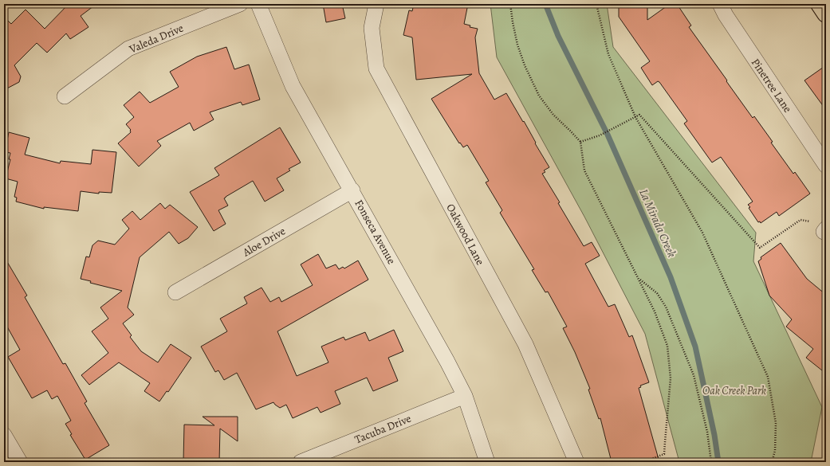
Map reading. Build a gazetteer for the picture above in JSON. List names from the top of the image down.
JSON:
{
  "streets": {
    "street": [
      "Valeda Drive",
      "Pinetree Lane",
      "Fonseca Avenue",
      "Oakwood Lane",
      "Aloe Drive",
      "Tacuba Drive"
    ]
  },
  "crossings": [
    ["Fonseca Avenue", "Aloe Drive"],
    ["Fonseca Avenue", "Tacuba Drive"]
  ],
  "water": ["La Mirada Creek"],
  "parks": ["Oak Creek Park"]
}
